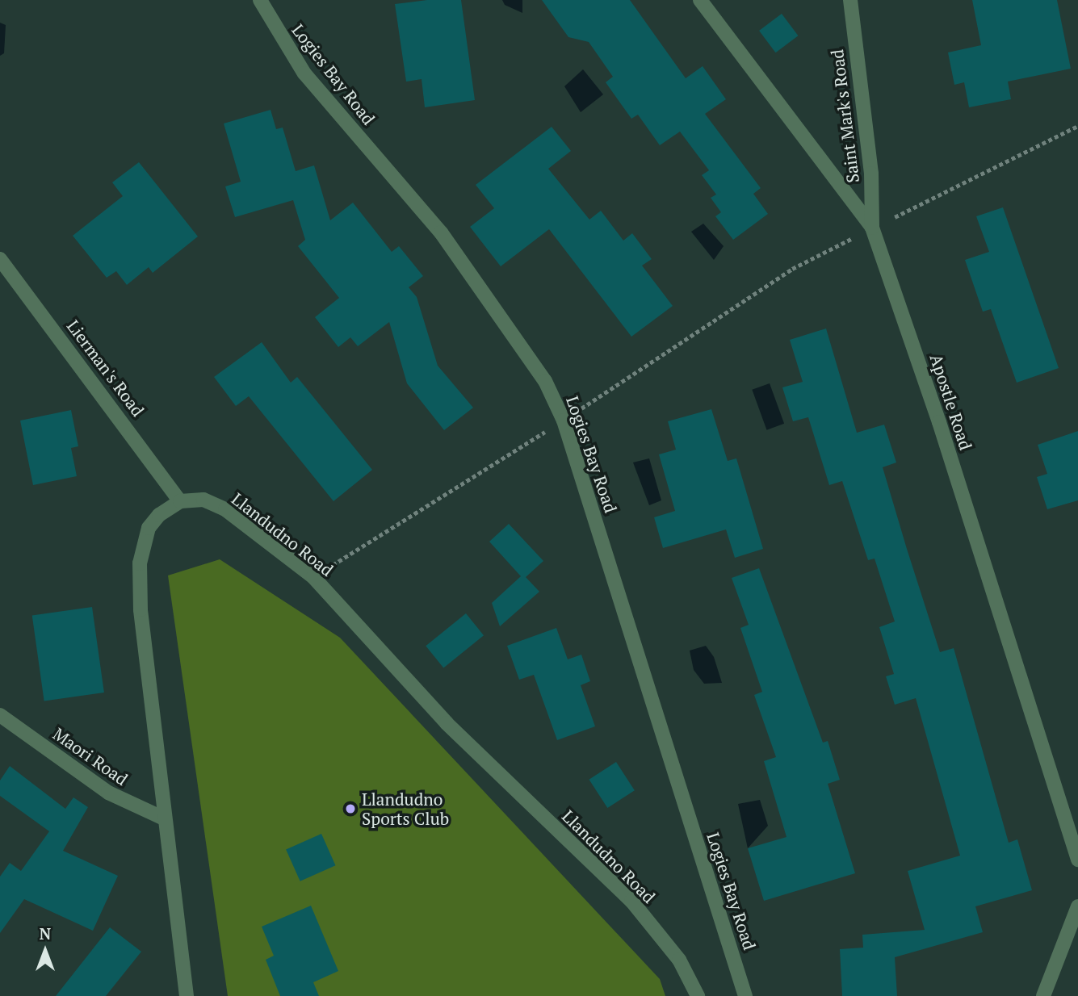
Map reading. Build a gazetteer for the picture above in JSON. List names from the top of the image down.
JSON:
{
  "streets": {
    "street": [
      "Logies Bay Road",
      "Saint Mark's Road",
      "Lierman's Road",
      "Apostle Road",
      "Llandudno Road",
      "Maori Road"
    ]
  },
  "crossings": [
    ["Saint Mark's Road", "Apostle Road"],
    ["Lierman's Road", "Llandudno Road"]
  ],
  "places": ["Llandudno Sports Club"],
  "north": "top"
}
